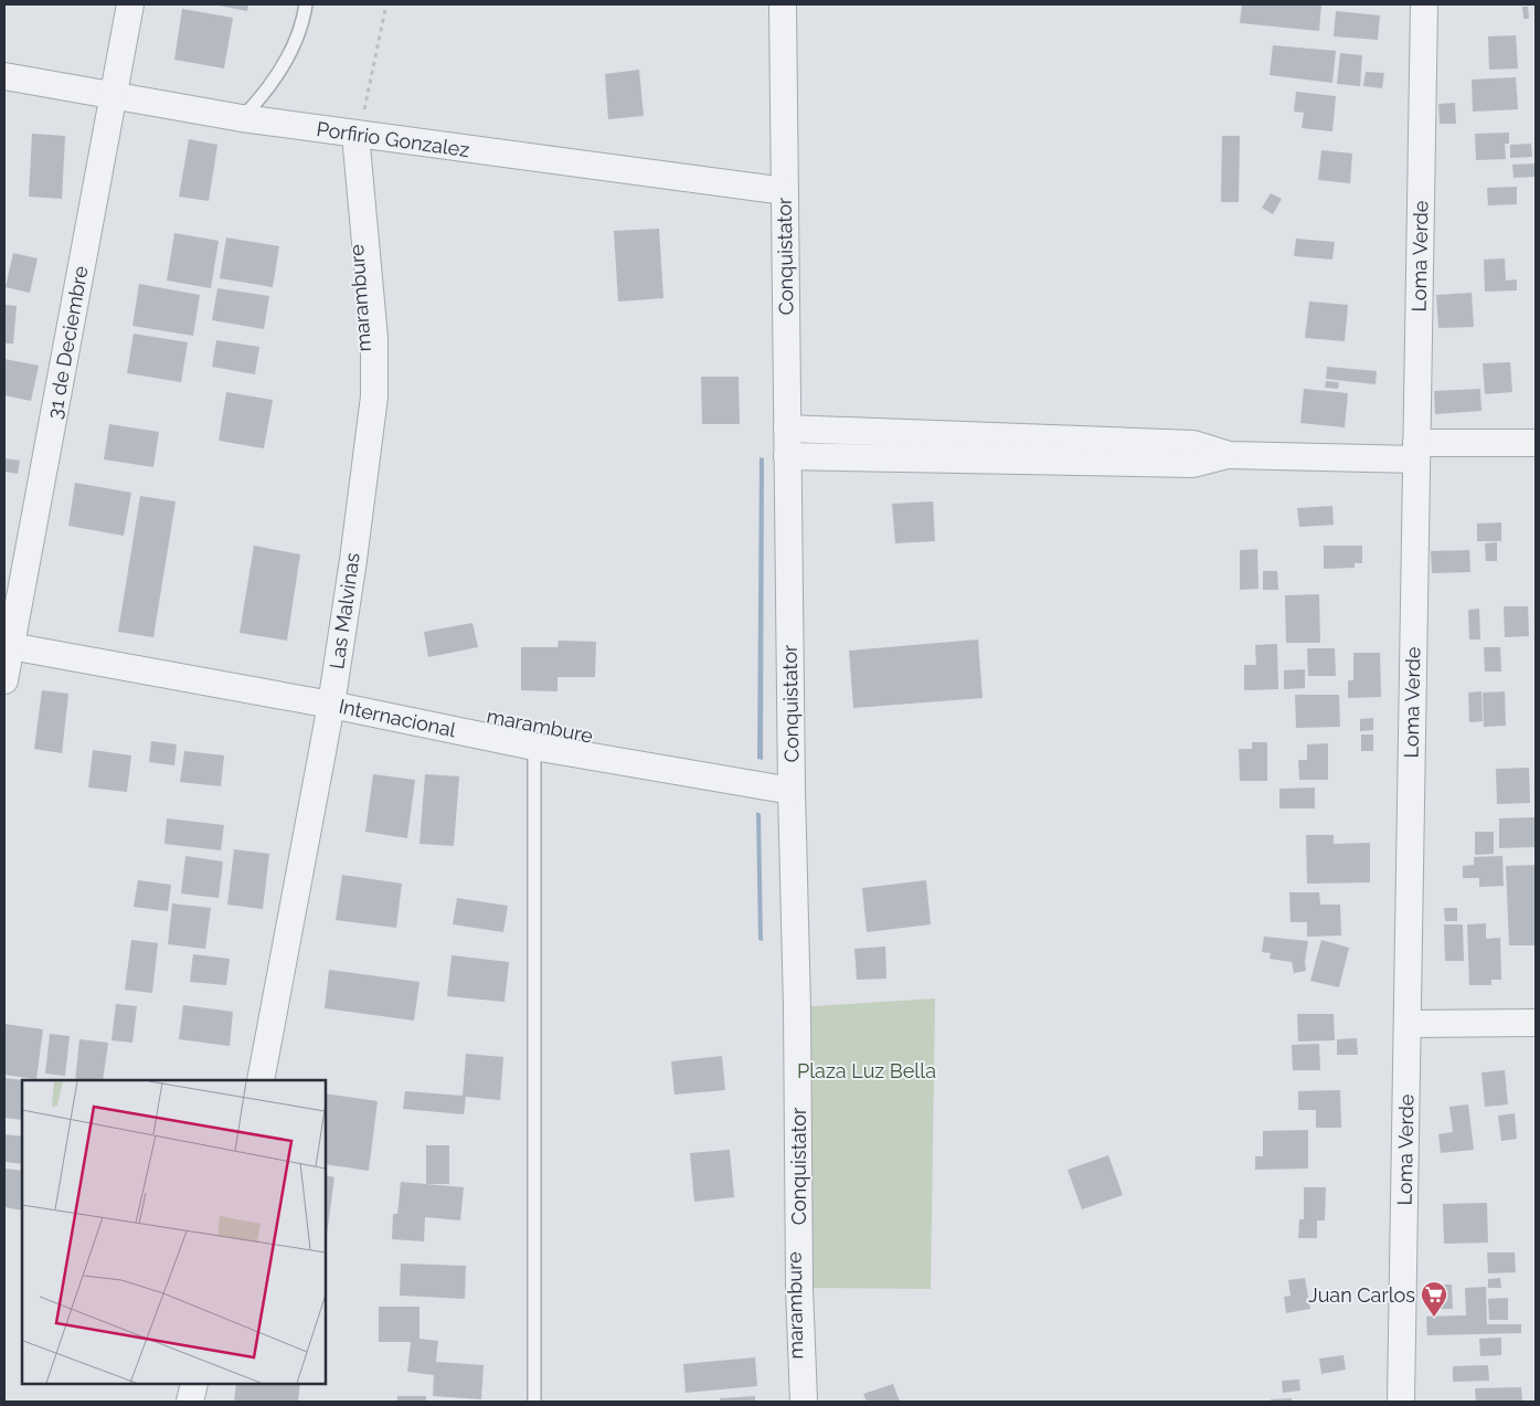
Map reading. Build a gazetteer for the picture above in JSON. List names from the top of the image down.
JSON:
{
  "streets": {
    "street": [
      "Porfirio Gonzalez",
      "Conquistator",
      "Loma Verde",
      "31 de Deciembre",
      "Las Malvinas",
      "Internacional"
    ]
  },
  "crossings": [
    ["Porfirio Gonzalez", "Conquistator"],
    ["Porfirio Gonzalez", "31 de Deciembre"],
    ["Porfirio Gonzalez", "Las Malvinas"],
    ["Conquistator", "Internacional"],
    ["31 de Deciembre", "Internacional"],
    ["Las Malvinas", "Internacional"]
  ],
  "parks": ["Plaza Luz Bella"],
  "places": {
    "supermarket": ["Juan Carlos"]
  }
}
